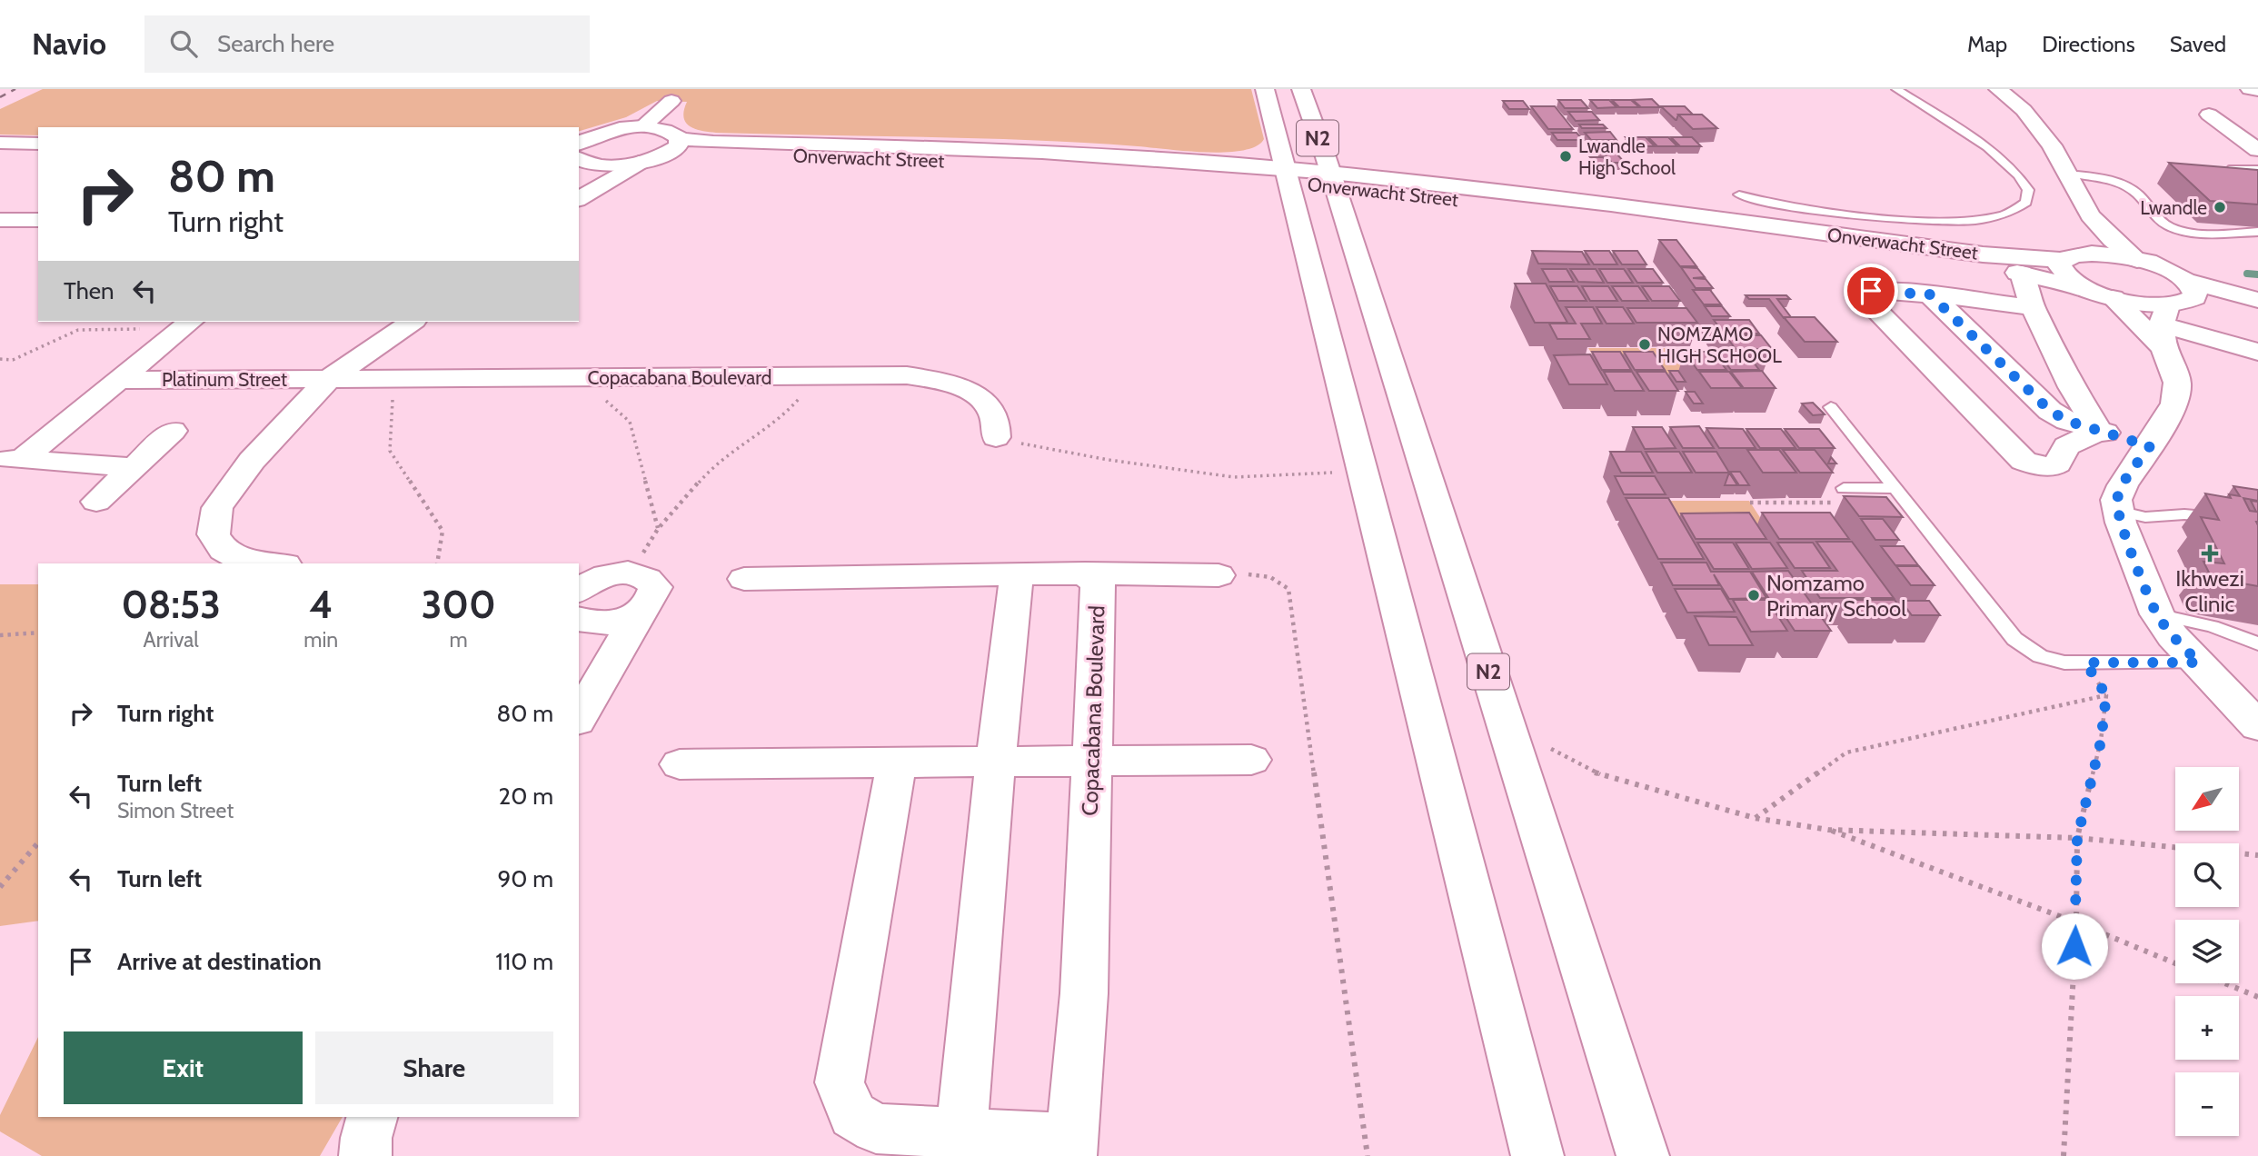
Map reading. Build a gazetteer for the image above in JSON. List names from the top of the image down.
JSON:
{
  "streets": {
    "main road": [
      "N2",
      "Onverwacht Street",
      "Copacabana Boulevard",
      "Platinum Street"
    ]
  },
  "crossings": [
    ["N2", "Onverwacht Street"],
    ["Copacabana Boulevard", "Platinum Street"]
  ],
  "places": {
    "other": [
      "Lwandle High School",
      "Lwandle",
      "NOMZAMO HIGH SCHOOL",
      "Nomzamo Primary School"
    ],
    "health": ["Ikhwezi Clinic"]
  },
  "north": "bottom left",
  "page": {
    "header": "Navio",
    "search": "Search here",
    "nav": ["Map", "Directions", "Saved"],
    "turn": ["80 m", "Turn right"],
    "then": "Then",
    "eta": [
      "08:53",
      "Arrival",
      "4",
      "min",
      "300",
      "m"
    ],
    "list": [
      {
        "name": "Turn right",
        "value": "80 m"
      },
      {
        "name": "Turn left",
        "note": "Simon Street",
        "value": "20 m"
      },
      {
        "name": "Turn left",
        "value": "90 m"
      },
      {
        "name": "Arrive at destination",
        "value": "110 m"
      }
    ],
    "map_buttons": ["+", "−"],
    "buttons": ["Exit", "Share"]
  }
}
